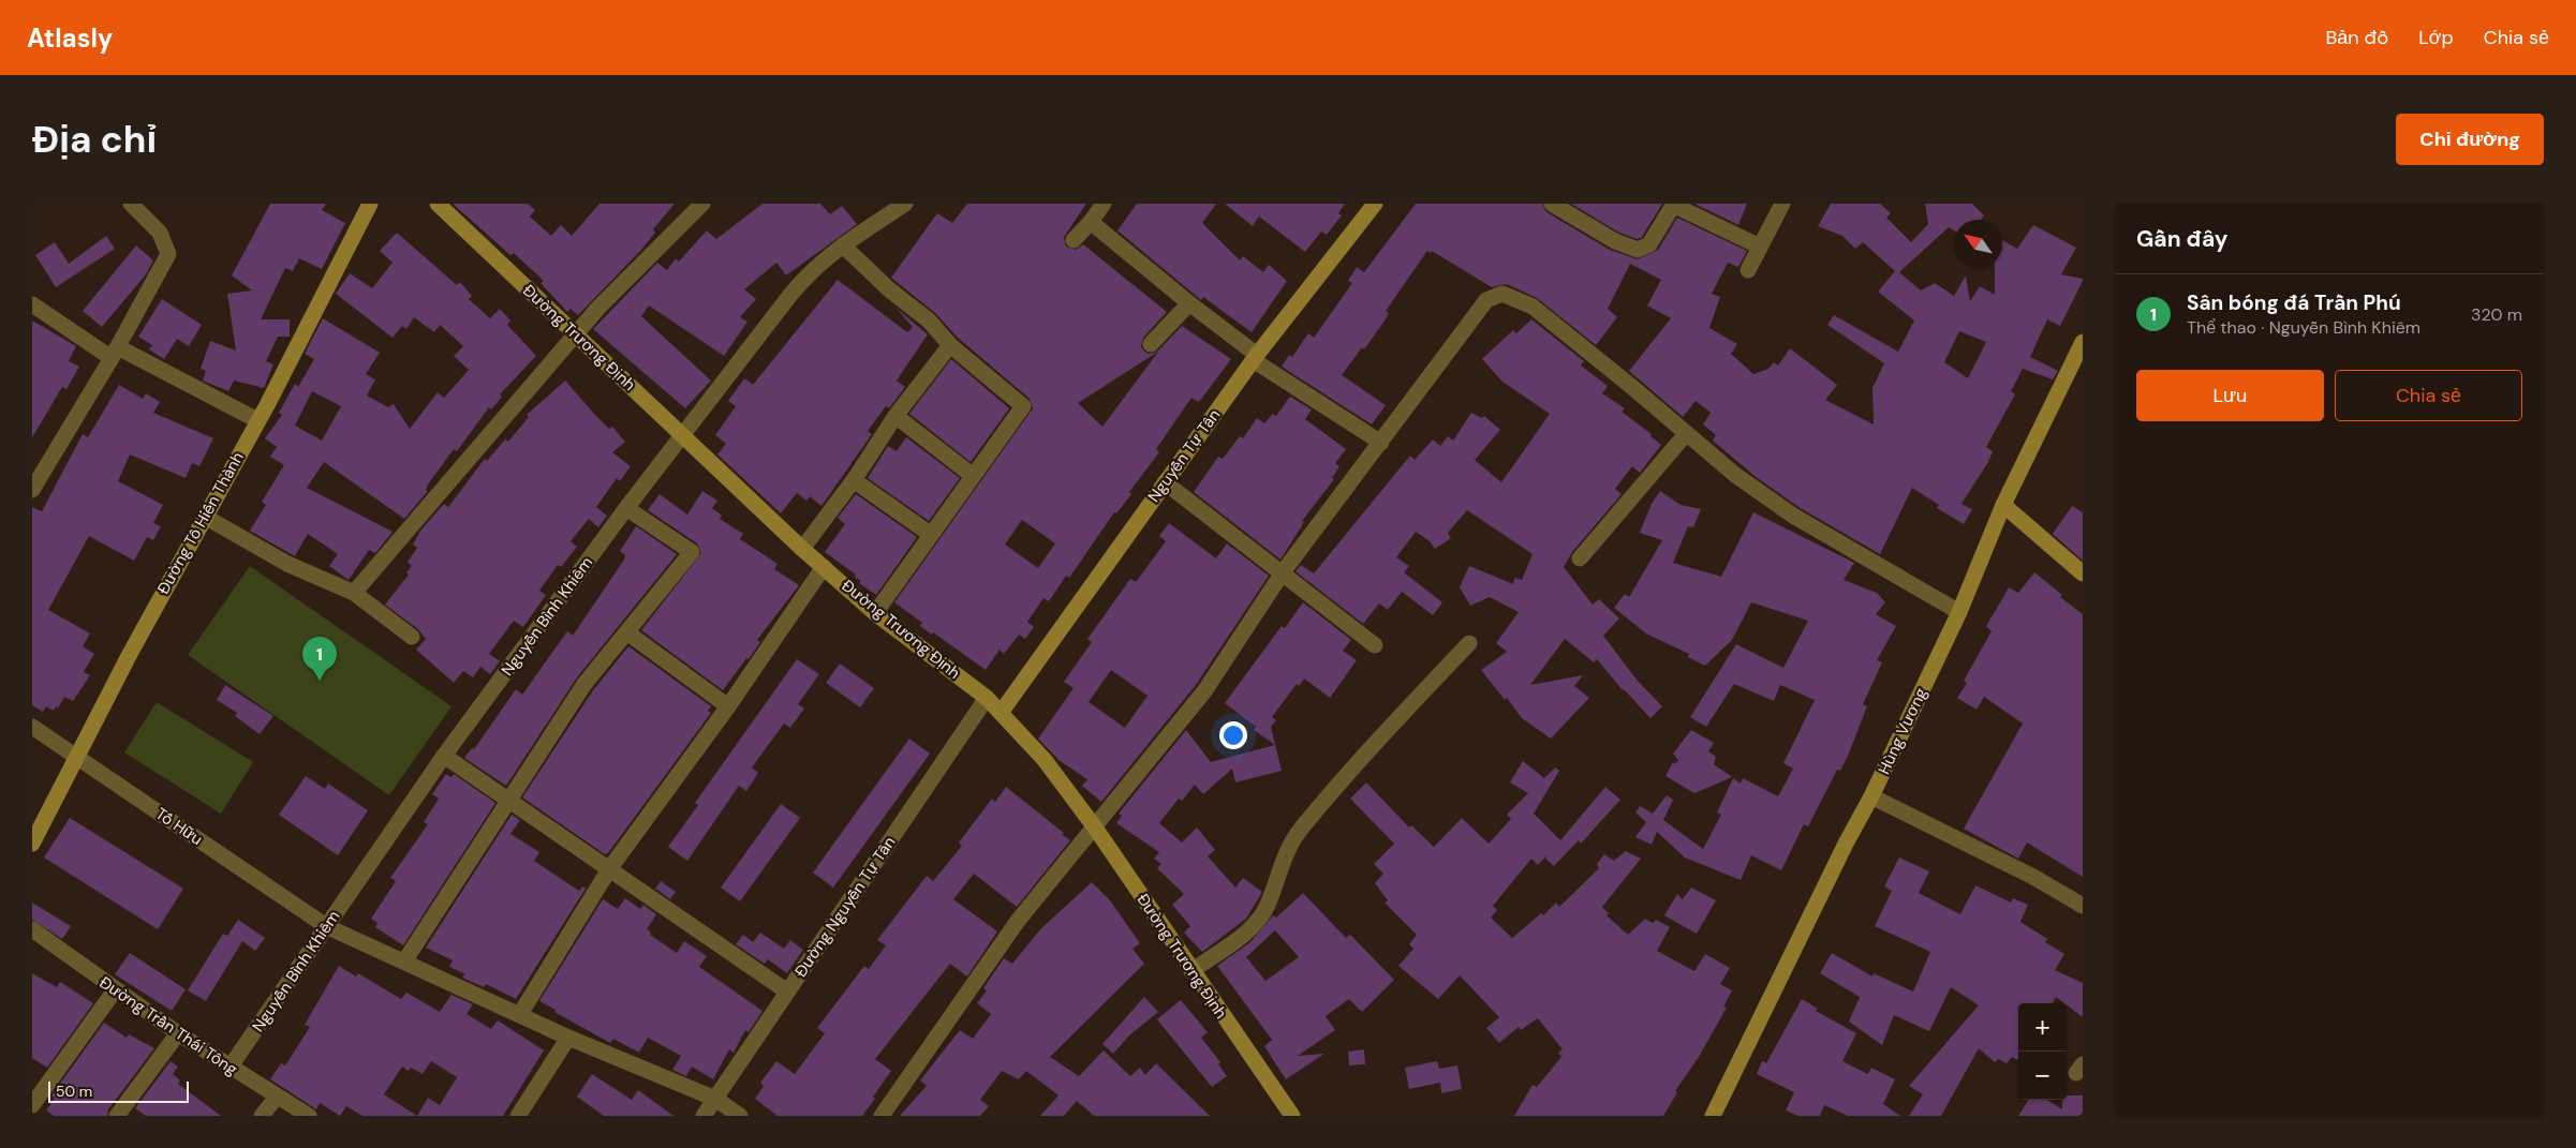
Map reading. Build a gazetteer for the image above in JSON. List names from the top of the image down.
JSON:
{
  "streets": {
    "street": [
      "Đường Trương Định",
      "Nguyễn Tự Tân",
      "Đường Tô Hiến Thành",
      "Nguyễn Bình Khiêm",
      "Hùng Vương",
      "Tố Hữu",
      "Đường Nguyễn Tự Tân",
      "Đường Trần Thái Tông"
    ]
  },
  "crossings": [
    ["Đường Trương Định", "Nguyễn Tự Tân"],
    ["Đường Trương Định", "Nguyễn Bình Khiêm"],
    ["Đường Trương Định", "Đường Nguyễn Tự Tân"],
    ["Đường Tô Hiến Thành", "Tố Hữu"],
    ["Nguyễn Bình Khiêm", "Tố Hữu"],
    ["Nguyễn Bình Khiêm", "Đường Trần Thái Tông"],
    ["Tố Hữu", "Đường Nguyễn Tự Tân"]
  ],
  "scale_bar": "50 m",
  "north": "top left",
  "page": {
    "header": "Atlasly",
    "nav": ["Bản đồ", "Lớp", "Chia sẻ"],
    "buttons": [
      "Chỉ đường",
      ["Lưu", "Chia sẻ"]
    ],
    "title": "Địa chỉ",
    "heading": "Gần đây",
    "list": [
      {
        "mark": "1",
        "name": "Sân bóng đá Trần Phú",
        "note": "Thể thao · Nguyễn Bình Khiêm",
        "value": "320 m"
      }
    ],
    "pins": "1",
    "map_buttons": ["+", "−"],
    "scale": "50 m"
  }
}
